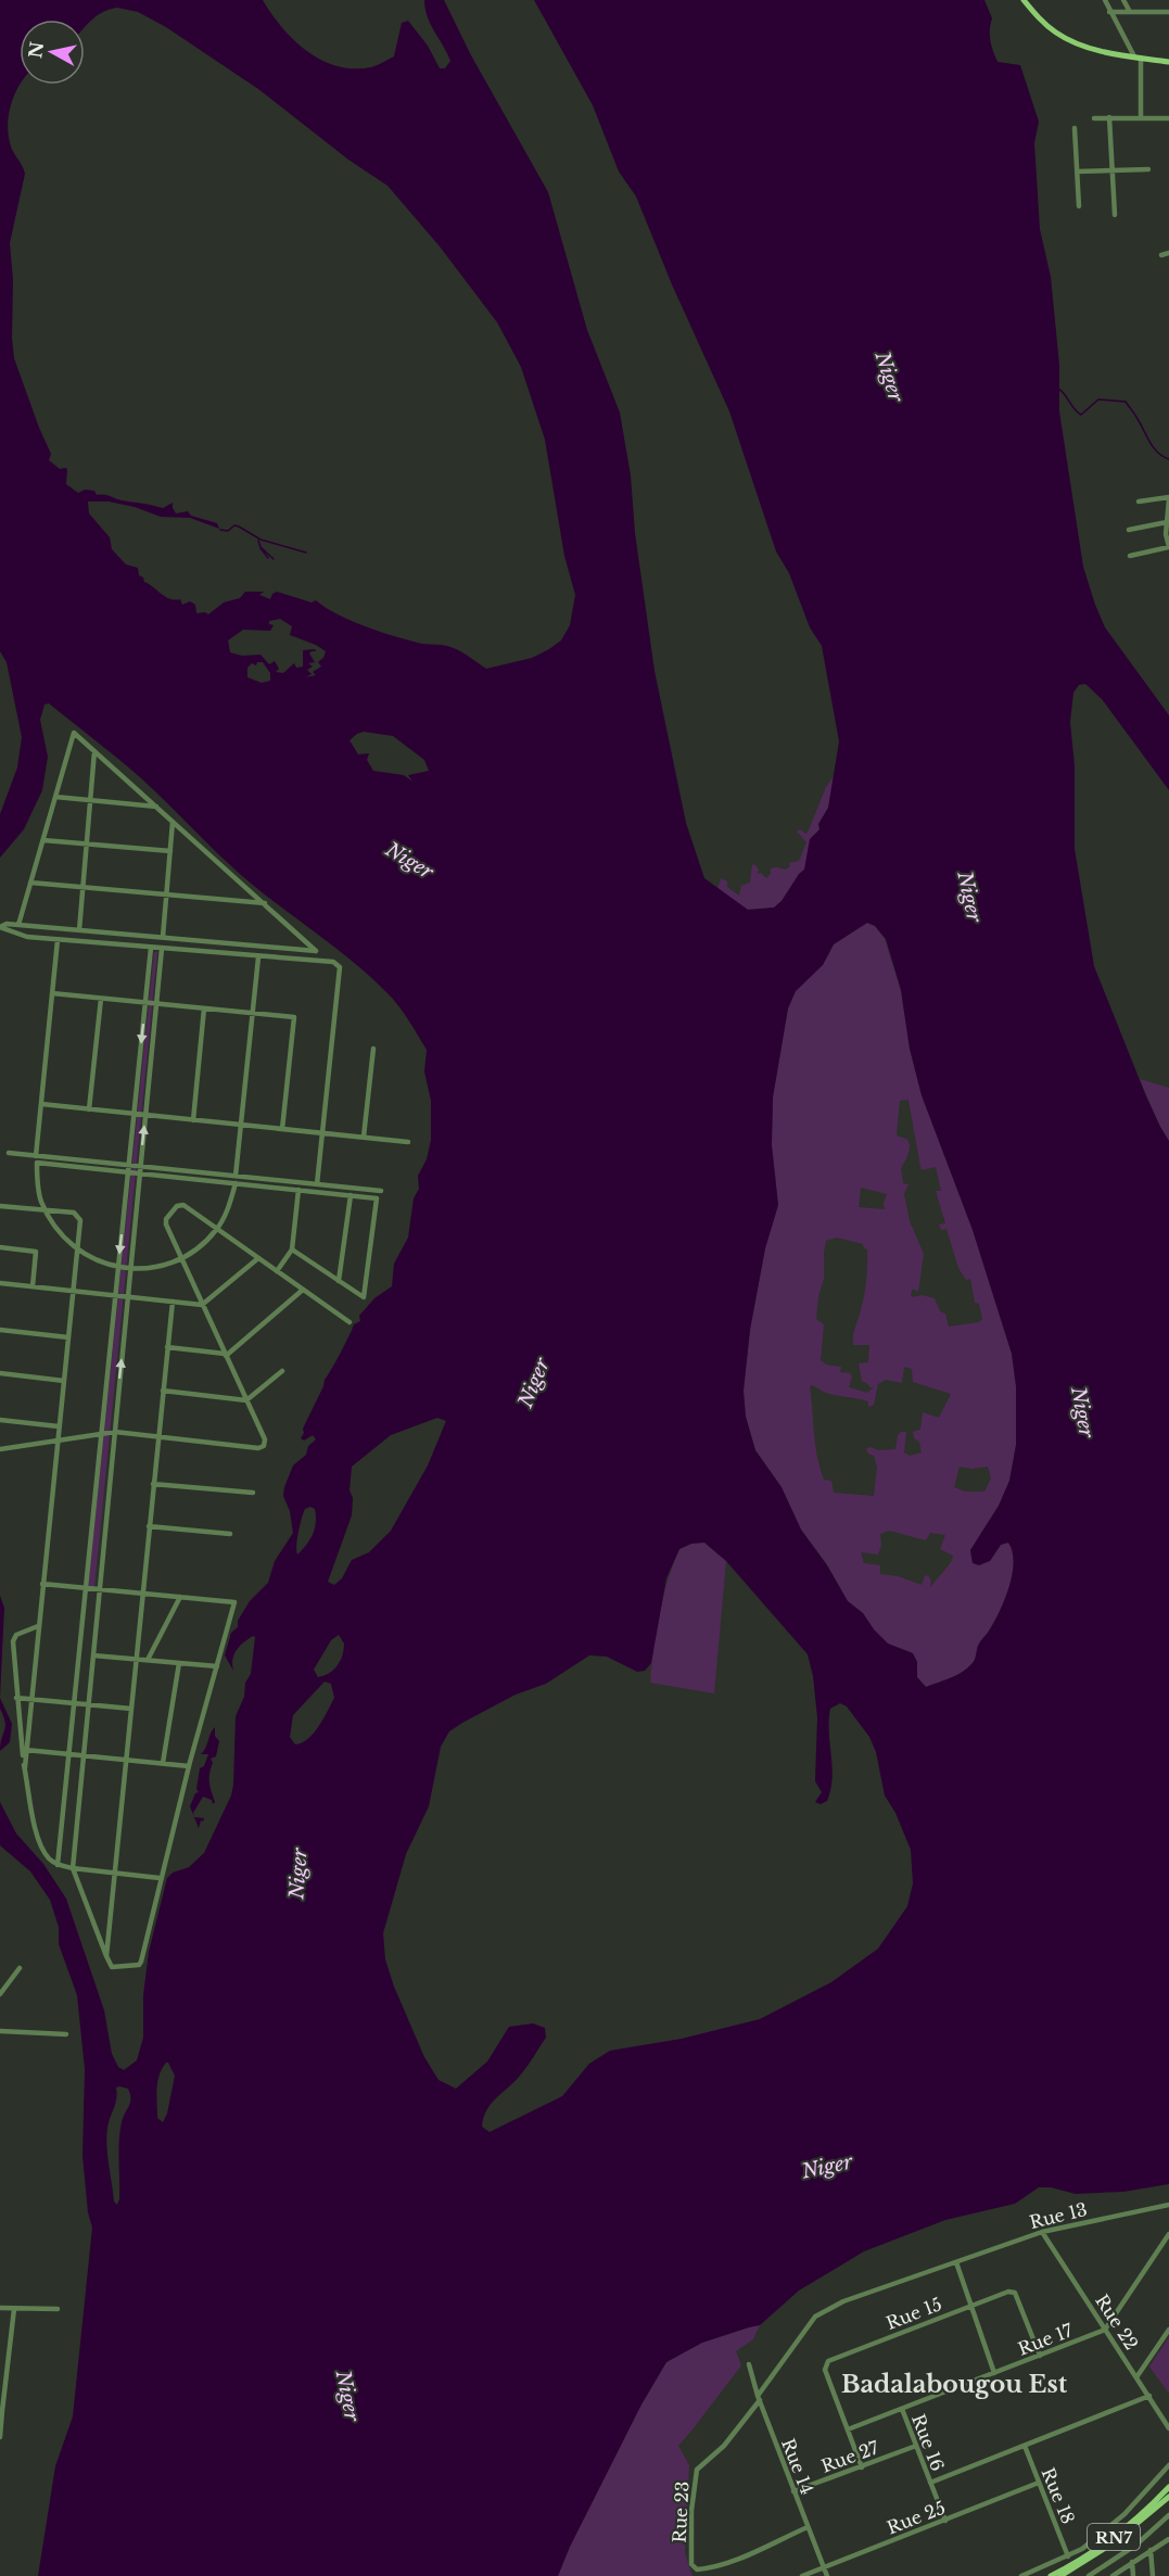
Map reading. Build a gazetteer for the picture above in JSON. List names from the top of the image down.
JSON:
{
  "streets": {
    "main road": ["RN7"],
    "street": [
      "Rue 13",
      "Rue 15",
      "Rue 22",
      "Rue 17",
      "Rue 16",
      "Rue 27",
      "Rue 14",
      "Rue 18",
      "Rue 23",
      "Rue 25"
    ]
  },
  "crossings": [
    ["Rue 13", "Rue 22"],
    ["Rue 13", "Rue 14"],
    ["Rue 13", "Rue 23"],
    ["Rue 15", "Rue 17"],
    ["Rue 22", "Rue 17"],
    ["Rue 17", "Rue 16"],
    ["Rue 16", "Rue 27"],
    ["Rue 16", "Rue 25"],
    ["Rue 27", "Rue 14"],
    ["Rue 14", "Rue 23"],
    ["Rue 14", "Rue 25"],
    ["Rue 18", "Rue 25"]
  ],
  "districts": ["Badalabougou Est"],
  "water": ["Niger"],
  "north": "left"
}
